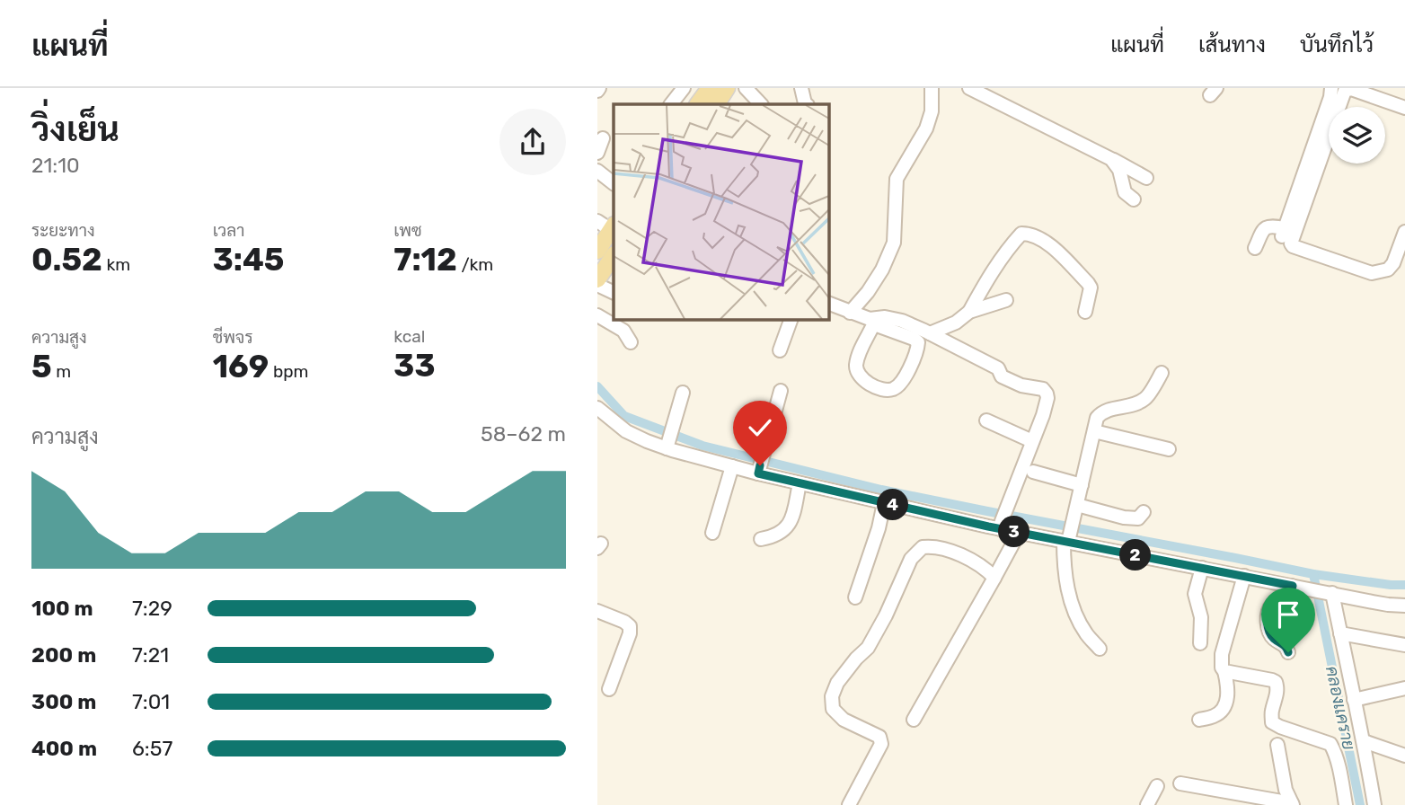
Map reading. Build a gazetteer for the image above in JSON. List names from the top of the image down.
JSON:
{
  "water": ["คลองเเคราย"],
  "page": {
    "header": "แผนที่",
    "nav": ["แผนที่", "เส้นทาง", "บันทึกไว้"],
    "heading": ["วิ่งเย็น", "21:10"],
    "stats": [
      ["ระยะทาง", "0.52 km"],
      ["เวลา", "3:45"],
      ["เพซ", "7:12 /km"],
      ["ความสูง", "5 m"],
      ["ชีพจร", "169 bpm"],
      ["kcal", "33"]
    ],
    "chart": ["ความสูง", "58–62 m"],
    "pins": ["4", "3", "2"],
    "list": [
      {
        "name": "100 m",
        "note": "7:29"
      },
      {
        "name": "200 m",
        "note": "7:21"
      },
      {
        "name": "300 m",
        "note": "7:01"
      },
      {
        "name": "400 m",
        "note": "6:57"
      }
    ]
  }
}
